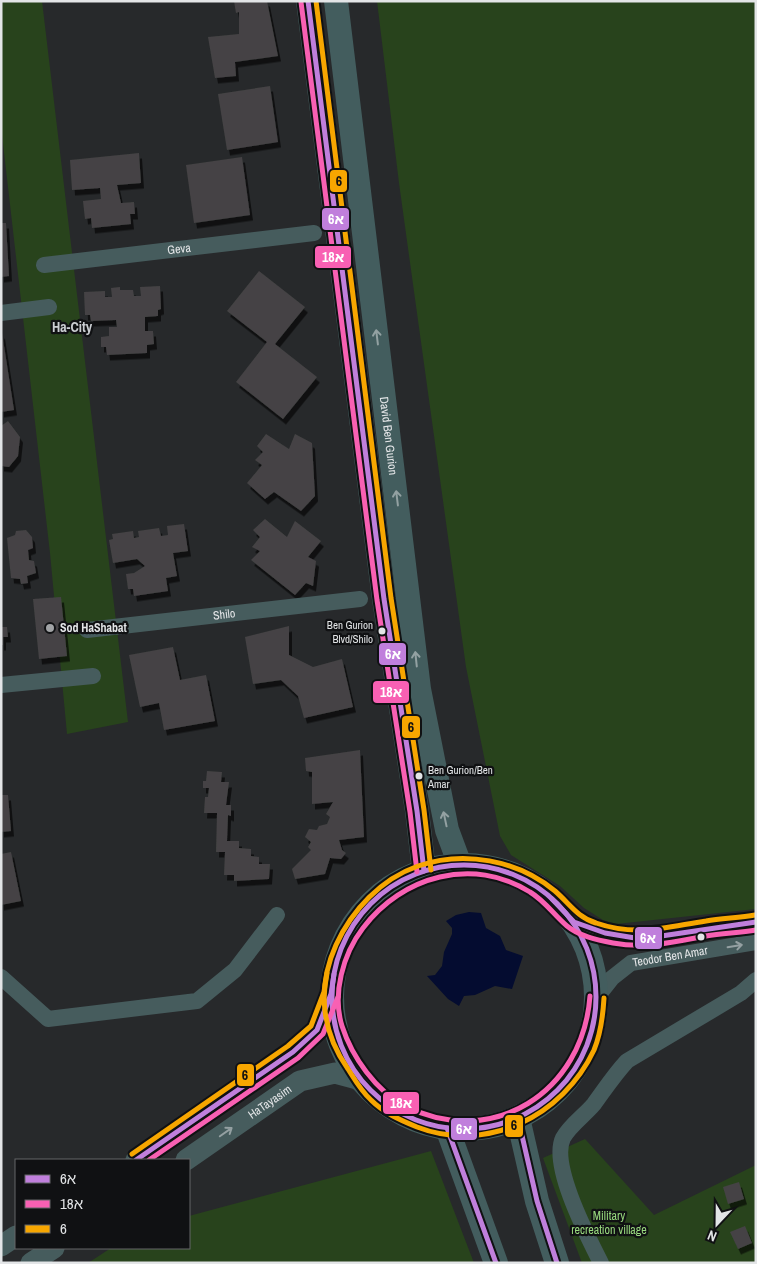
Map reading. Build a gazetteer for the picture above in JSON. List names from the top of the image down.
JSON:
{
  "streets": {
    "main road": ["David Ben Gurion"],
    "street": [
      "Geva",
      "Shilo",
      "Teodor Ben Amar",
      "HaTayasim"
    ]
  },
  "districts": ["Ha-City"],
  "parks": ["Military recreation village"],
  "places": ["Sod HaShabat", "Ben Gurion Blvd/Shilo", "Ben Gurion/Ben Amar"],
  "lines": ["transit line 6א", "transit line 6", "transit line 18א"],
  "legend": ["6א", "18א", "6"],
  "north": "bottom"
}
